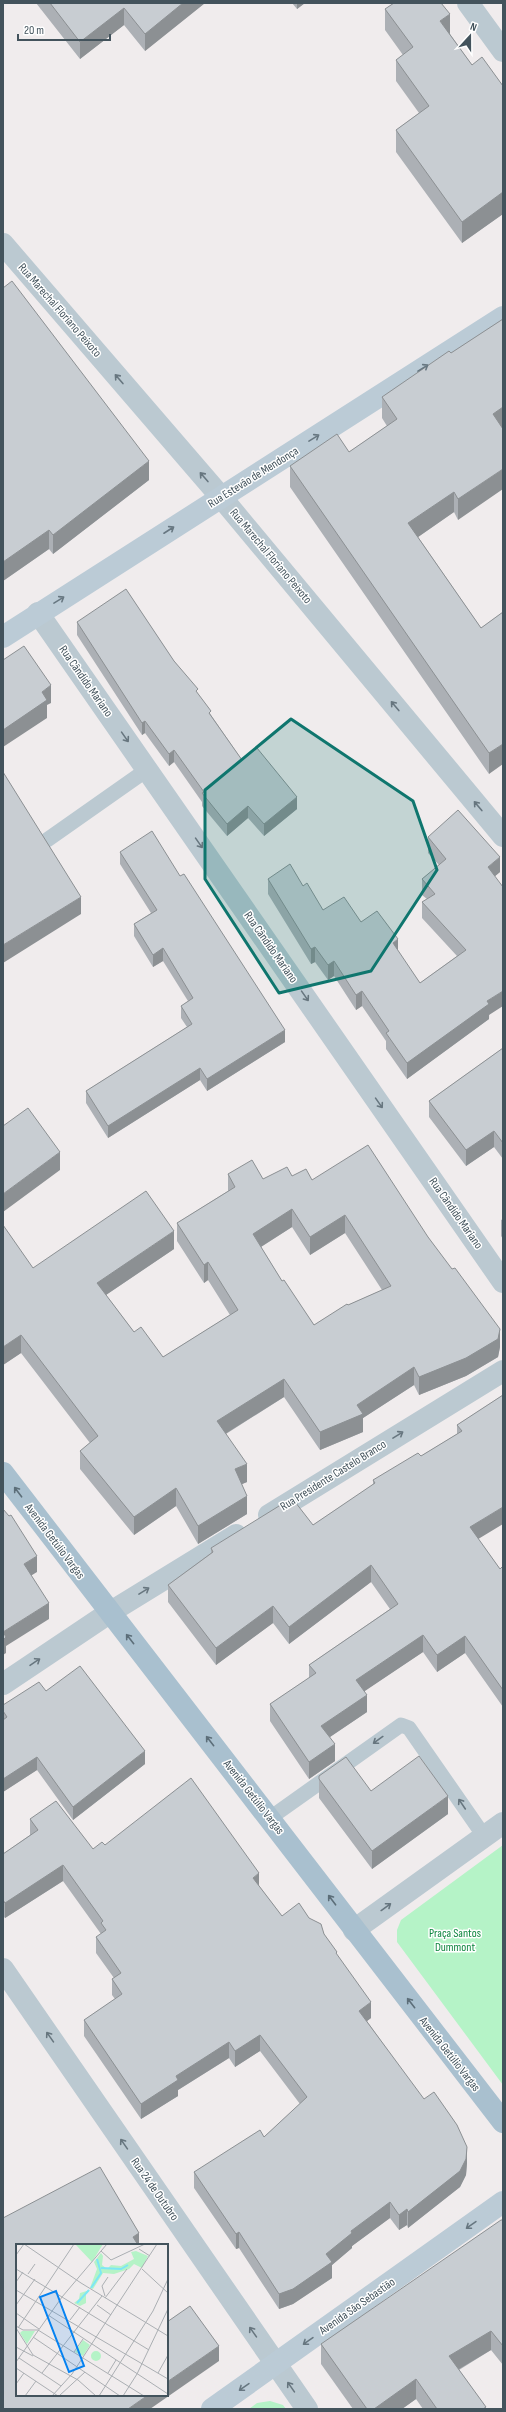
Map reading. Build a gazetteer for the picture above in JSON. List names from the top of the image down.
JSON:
{
  "streets": {
    "main road": ["Avenida Getúlio Vargas"],
    "street": [
      "Rua Marechal Floriano Peixoto",
      "Rua Estevão de Mendonça",
      "Rua Cândido Mariano",
      "Rua Presidente Castelo Branco",
      "Rua 24 de Outubro",
      "Avenida São Sebastião"
    ]
  },
  "crossings": [
    ["Rua Marechal Floriano Peixoto", "Rua Estevão de Mendonça"],
    ["Rua Estevão de Mendonça", "Rua Cândido Mariano"],
    ["Rua Presidente Castelo Branco", "Avenida Getúlio Vargas"],
    ["Rua 24 de Outubro", "Avenida São Sebastião"]
  ],
  "one_way": [
    "Rua Marechal Floriano Peixoto",
    "Rua Estevão de Mendonça",
    "Rua Cândido Mariano",
    "Rua Presidente Castelo Branco",
    "Avenida Getúlio Vargas",
    "Rua 24 de Outubro",
    "Avenida São Sebastião"
  ],
  "parks": ["Praça Santos Dummont"],
  "scale_bar": "20 m",
  "north": "top"
}
